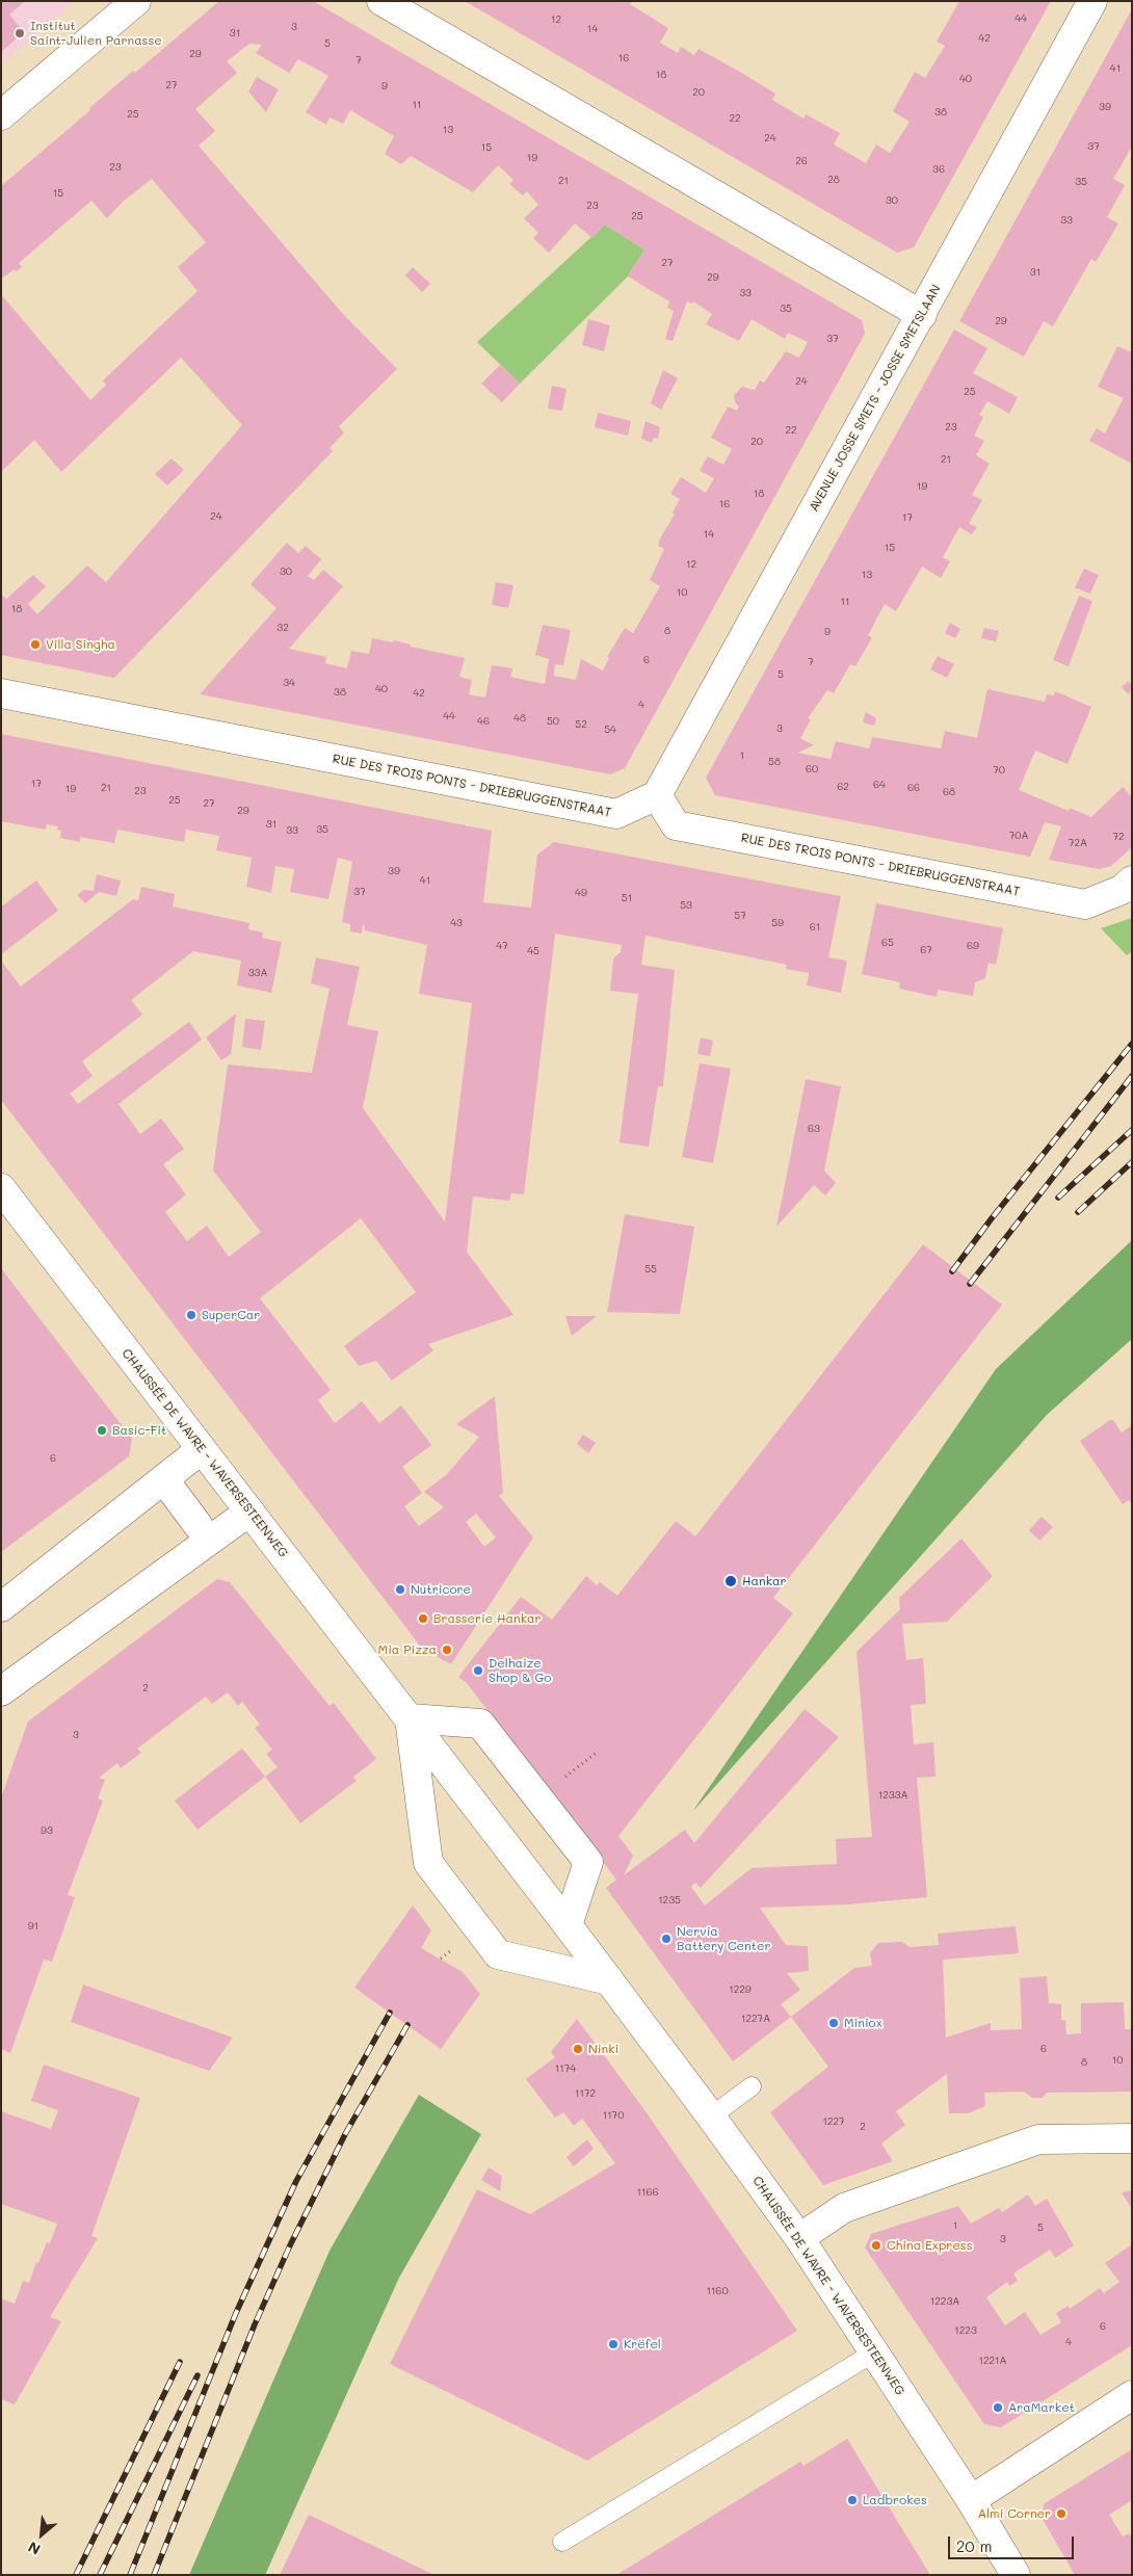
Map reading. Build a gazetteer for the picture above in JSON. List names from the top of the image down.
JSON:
{
  "streets": {
    "street": ["AVENUE JOSSE SMETS - JOSSE SMETSLAAN", "RUE DES TROIS PONTS - DRIEBRUGGENSTRAAT", "CHAUSSÉE DE WAVRE - WAVERSESTEENWEG"]
  },
  "crossings": [
    ["AVENUE JOSSE SMETS - JOSSE SMETSLAAN", "RUE DES TROIS PONTS - DRIEBRUGGENSTRAAT"]
  ],
  "places": [
    "Institut Saint-Julien Parnasse",
    "Villa Singha",
    "SuperCar",
    "Basic-Fit",
    "Hankar",
    "Nutricore",
    "Brasserie Hankar",
    "Mia Pizza",
    "Delhaize Shop & Go",
    "Nervia Battery Center",
    "Miniox",
    "Ninki",
    "China Express",
    "Krëfel",
    "AraMarket",
    "Ladbrokes",
    "Almi Corner"
  ],
  "house_numbers": [
    "44",
    "12",
    "3",
    "14",
    "31",
    "42",
    "5",
    "29",
    "16",
    "7",
    "41",
    "18",
    "40",
    "27",
    "9",
    "20",
    "11",
    "39",
    "38",
    "25",
    "22",
    "13",
    "24",
    "37",
    "15",
    "19",
    "26",
    "23",
    "36",
    "28",
    "21",
    "35",
    "15",
    "30",
    "23",
    "25",
    "33",
    "27",
    "31",
    "29",
    "33",
    "35",
    "29",
    "37",
    "24",
    "25",
    "23",
    "22",
    "20",
    "21",
    "19",
    "18",
    "16",
    "24",
    "17",
    "14",
    "15",
    "12",
    "30",
    "13",
    "10",
    "11",
    "18",
    "32",
    "8",
    "9",
    "6",
    "7",
    "5",
    "34",
    "40",
    "38",
    "42",
    "4",
    "44",
    "48",
    "46",
    "50",
    "52",
    "3",
    "54",
    "1",
    "58",
    "60",
    "70",
    "17",
    "64",
    "62",
    "21",
    "66",
    "19",
    "23",
    "68",
    "25",
    "27",
    "29",
    "31",
    "35",
    "33",
    "70A",
    "72",
    "72A",
    "39",
    "41",
    "37",
    "49",
    "51",
    "53",
    "57",
    "43",
    "59",
    "61",
    "65",
    "47",
    "69",
    "67",
    "45",
    "33A",
    "63",
    "55",
    "6",
    "2",
    "3",
    "1233A",
    "93",
    "1235",
    "91",
    "1229",
    "1227A",
    "6",
    "10",
    "8",
    "1174",
    "1172",
    "1170",
    "1227",
    "2",
    "1166",
    "1",
    "5",
    "3",
    "1160",
    "1223A",
    "6",
    "1223",
    "4",
    "1221A"
  ],
  "scale_bar": "20 m",
  "north": "bottom left"
}
